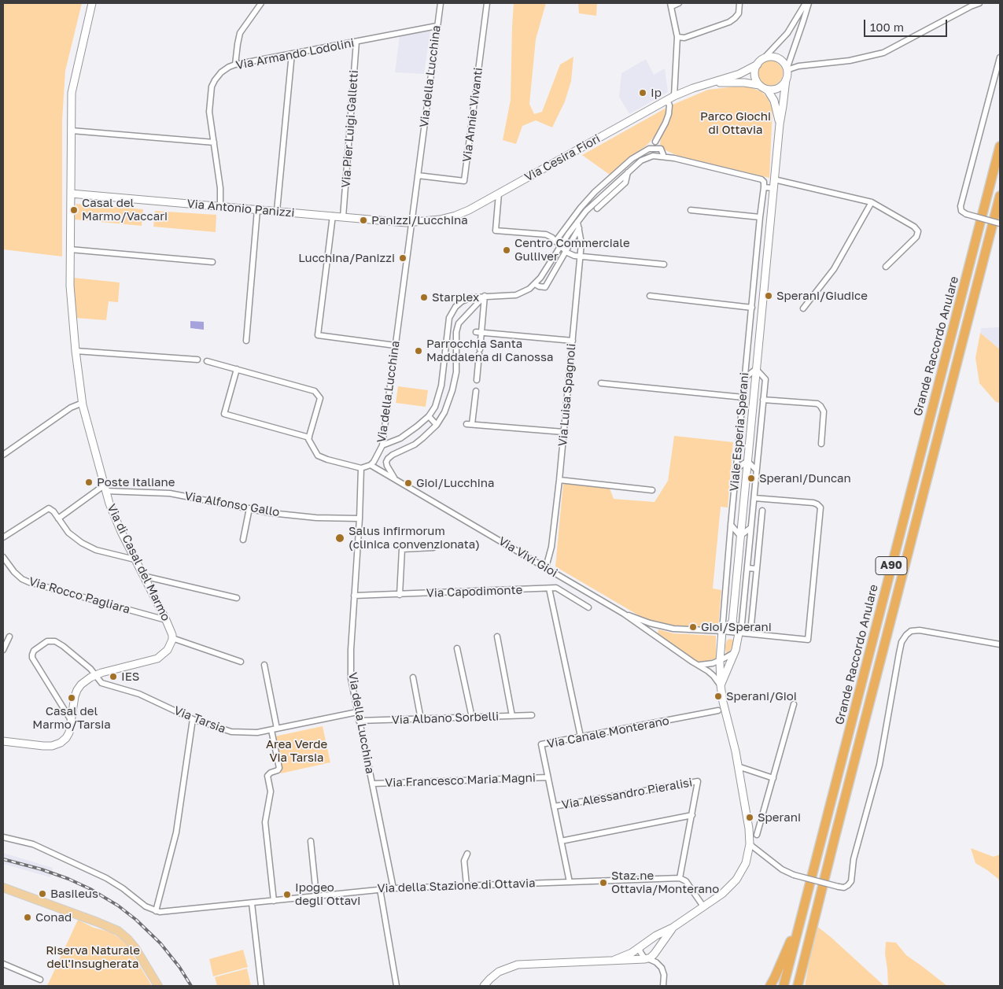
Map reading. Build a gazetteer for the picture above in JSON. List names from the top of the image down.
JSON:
{
  "streets": {
    "highway": ["Grande Raccordo Anulare", "A90"],
    "street": [
      "Via Armando Lodolini",
      "Via della Lucchina",
      "Via Annie Vivanti",
      "Via Pier Luigi Galletti",
      "Via Cesira Fiori",
      "Via Antonio Panizzi",
      "Via Luisa Spagnoli",
      "Viale Esperia Sperani",
      "Via Alfonso Gallo",
      "Via Vivi Gioi",
      "Via di Casal del Marmo",
      "Via Capodimonte",
      "Via Rocco Pagliara",
      "Via Albano Sorbelli",
      "Via Tarsia",
      "Via Canale Monterano",
      "Via Francesco Maria Magni",
      "Via Alessandro Pieralisi",
      "Via della Stazione di Ottavia"
    ]
  },
  "crossings": [
    ["Via Armando Lodolini", "Via della Lucchina"],
    ["Via Armando Lodolini", "Via Pier Luigi Galletti"],
    ["Via Armando Lodolini", "Via Antonio Panizzi"],
    ["Via della Lucchina", "Via Annie Vivanti"],
    ["Via della Lucchina", "Via Cesira Fiori"],
    ["Via della Lucchina", "Via Antonio Panizzi"],
    ["Via della Lucchina", "Via Alfonso Gallo"],
    ["Via della Lucchina", "Via Vivi Gioi"],
    ["Via della Lucchina", "Via Capodimonte"],
    ["Via della Lucchina", "Via Albano Sorbelli"],
    ["Via della Lucchina", "Via Tarsia"],
    ["Via della Lucchina", "Via Francesco Maria Magni"],
    ["Via della Lucchina", "Via della Stazione di Ottavia"],
    ["Via Pier Luigi Galletti", "Via Antonio Panizzi"],
    ["Via Cesira Fiori", "Via Antonio Panizzi"],
    ["Via Cesira Fiori", "Viale Esperia Sperani"],
    ["Via Antonio Panizzi", "Via di Casal del Marmo"],
    ["Via Luisa Spagnoli", "Via Vivi Gioi"],
    ["Viale Esperia Sperani", "Via Vivi Gioi"],
    ["Via Alfonso Gallo", "Via di Casal del Marmo"],
    ["Via di Casal del Marmo", "Via Rocco Pagliara"],
    ["Via Canale Monterano", "Via Francesco Maria Magni"],
    ["Via Canale Monterano", "Via Alessandro Pieralisi"],
    ["Via Canale Monterano", "Via della Stazione di Ottavia"],
    ["Via Alessandro Pieralisi", "Via della Stazione di Ottavia"]
  ],
  "parks": ["Parco Giochi di Ottavia", "Area Verde Via Tarsia", "Riserva Naturale dell'Insugherata"],
  "places": [
    "Ip",
    "Casal del Marmo/Vaccari",
    "Panizzi/Lucchina",
    "Centro Commerciale Gulliver",
    "Lucchina/Panizzi",
    "Sperani/Giudice",
    "Starplex",
    "Parrocchia Santa Maddalena di Canossa",
    "Sperani/Duncan",
    "Poste Italiane",
    "Gioi/Lucchina",
    "Salus infirmorum (clinica convenzionata)",
    "Gioi/Sperani",
    "IES",
    "Sperani/Gioi",
    "Casal del Marmo/Tarsia",
    "Sperani",
    "Staz.ne Ottavia/Monterano",
    "Basileus",
    "Ipogeo degli Ottavi",
    "Conad"
  ],
  "scale_bar": "100 m"
}
